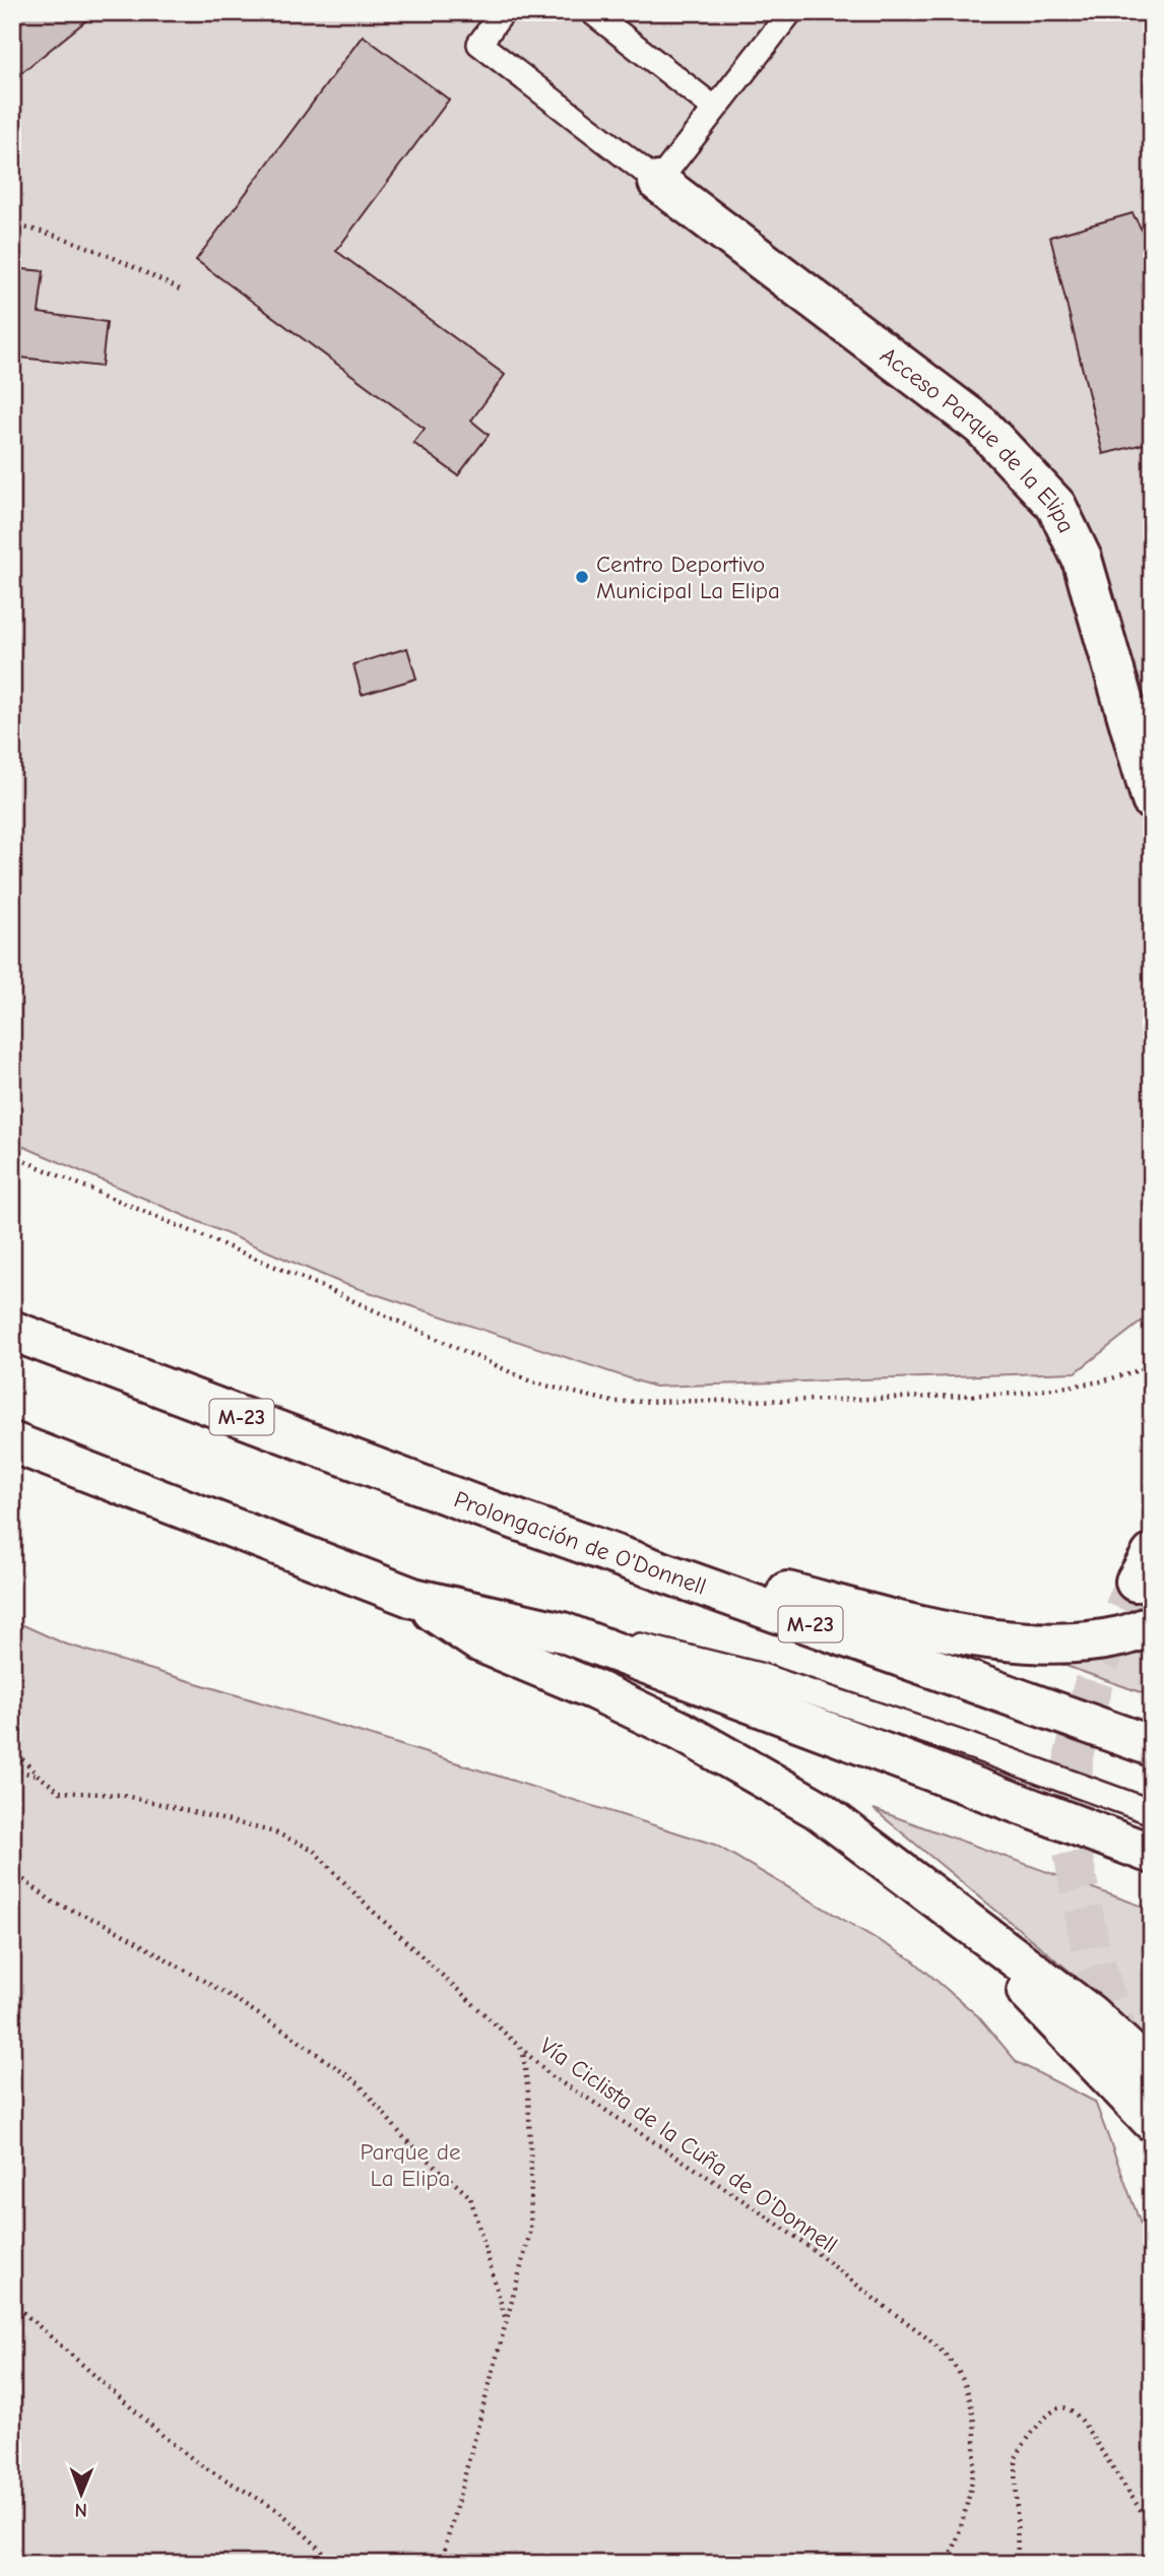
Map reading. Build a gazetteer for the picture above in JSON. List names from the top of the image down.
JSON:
{
  "streets": {
    "main road": ["Acceso Parque de la Elipa", "M-23", "Prolongación de O'Donnell"],
    "path": ["Vía Ciclista de la Cuña de O'Donnell"]
  },
  "parks": ["Parque de La Elipa"],
  "places": ["Centro Deportivo Municipal La Elipa"],
  "north": "bottom"
}
